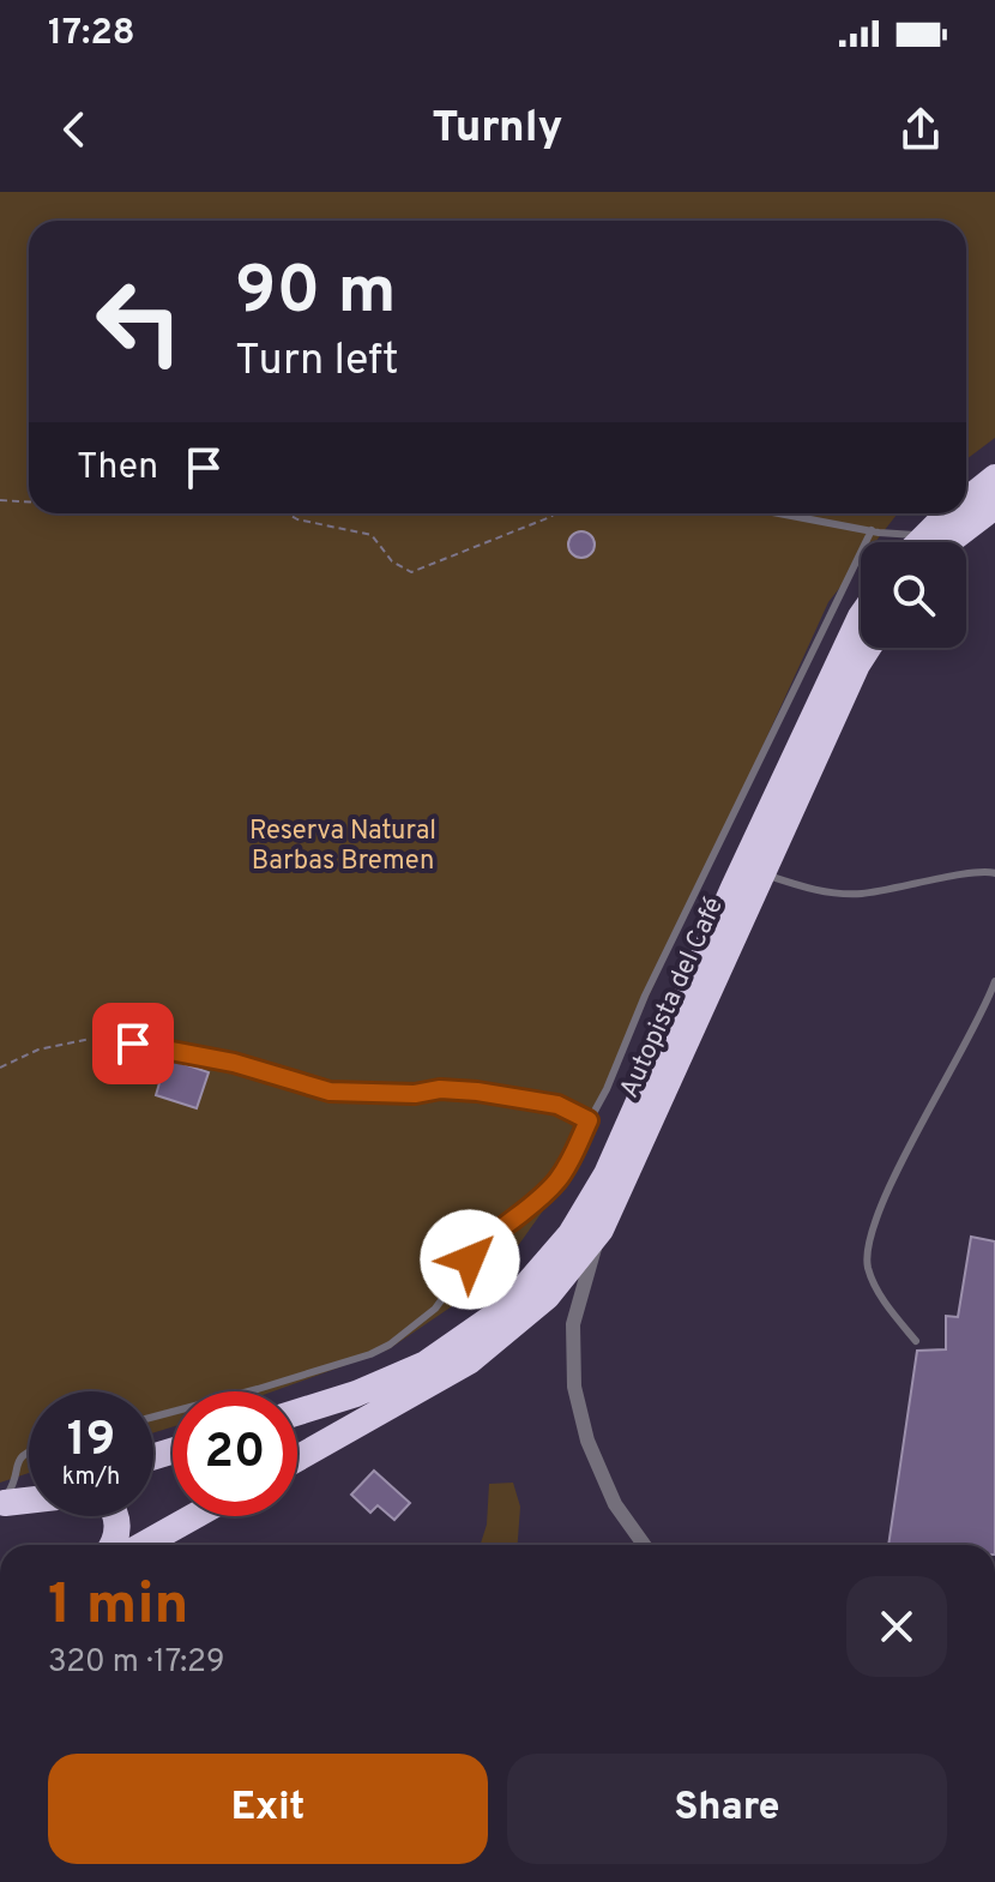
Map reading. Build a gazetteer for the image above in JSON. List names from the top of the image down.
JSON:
{
  "streets": {
    "highway": ["Autopista del Café"]
  },
  "parks": ["Reserva Natural Barbas Bremen"],
  "page": {
    "status": "17:28",
    "header": "Turnly",
    "turn": ["90 m", "Turn left"],
    "then": "Then",
    "speed": "19 km/h",
    "limit": "20",
    "heading": ["1 min", "320 m · 17:29"],
    "buttons": ["Exit", "Share"]
  }
}
